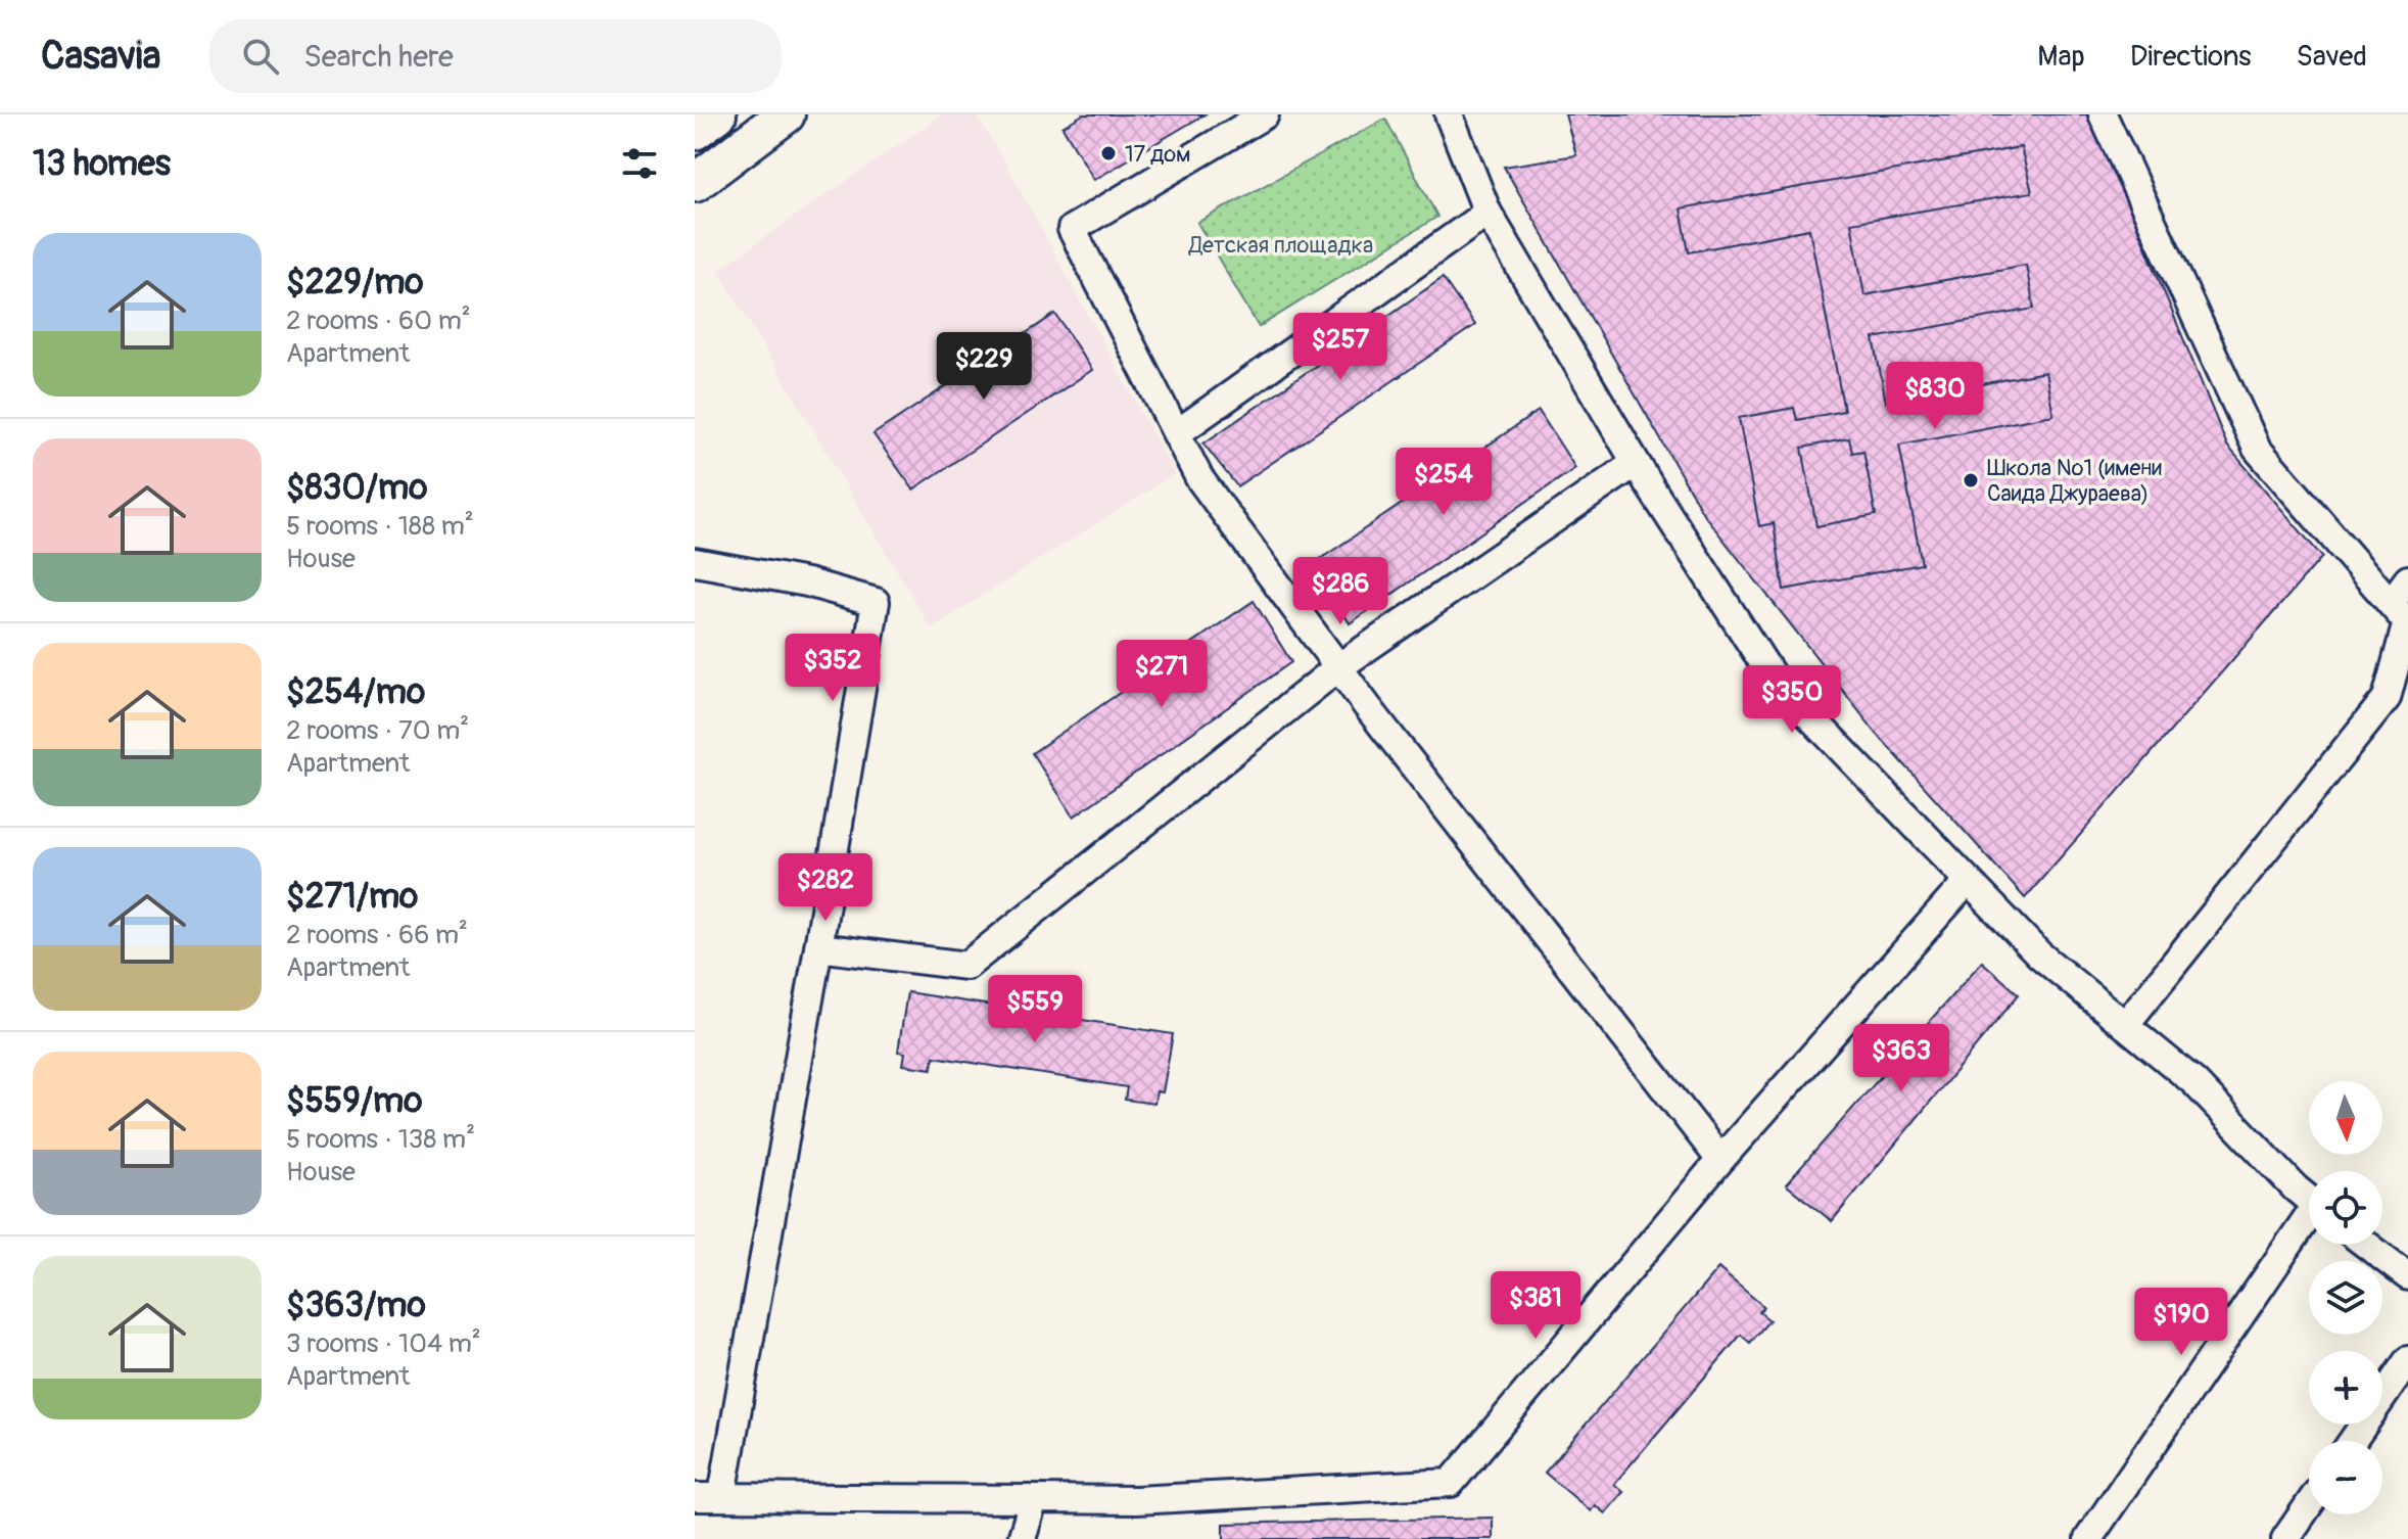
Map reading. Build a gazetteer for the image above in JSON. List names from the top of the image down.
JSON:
{
  "parks": ["Детская площадка"],
  "places": ["17 дом", "Школа №1 (имени Саида Джураева)"],
  "north": "bottom",
  "page": {
    "header": "Casavia",
    "search": "Search here",
    "nav": ["Map", "Directions", "Saved"],
    "heading": "13 homes",
    "list": [
      {
        "name": "$229/mo",
        "note": "2 rooms · 60 m² · Apartment"
      },
      {
        "name": "$830/mo",
        "note": "5 rooms · 188 m² · House"
      },
      {
        "name": "$254/mo",
        "note": "2 rooms · 70 m² · Apartment"
      },
      {
        "name": "$271/mo",
        "note": "2 rooms · 66 m² · Apartment"
      },
      {
        "name": "$559/mo",
        "note": "5 rooms · 138 m² · House"
      },
      {
        "name": "$363/mo",
        "note": "3 rooms · 104 m² · Apartment"
      }
    ],
    "price": [
      "$257",
      "$229",
      "$830",
      "$254",
      "$286",
      "$352",
      "$271",
      "$350",
      "$282",
      "$559",
      "$363",
      "$381",
      "$190"
    ],
    "map_buttons": ["+", "−"]
  }
}
